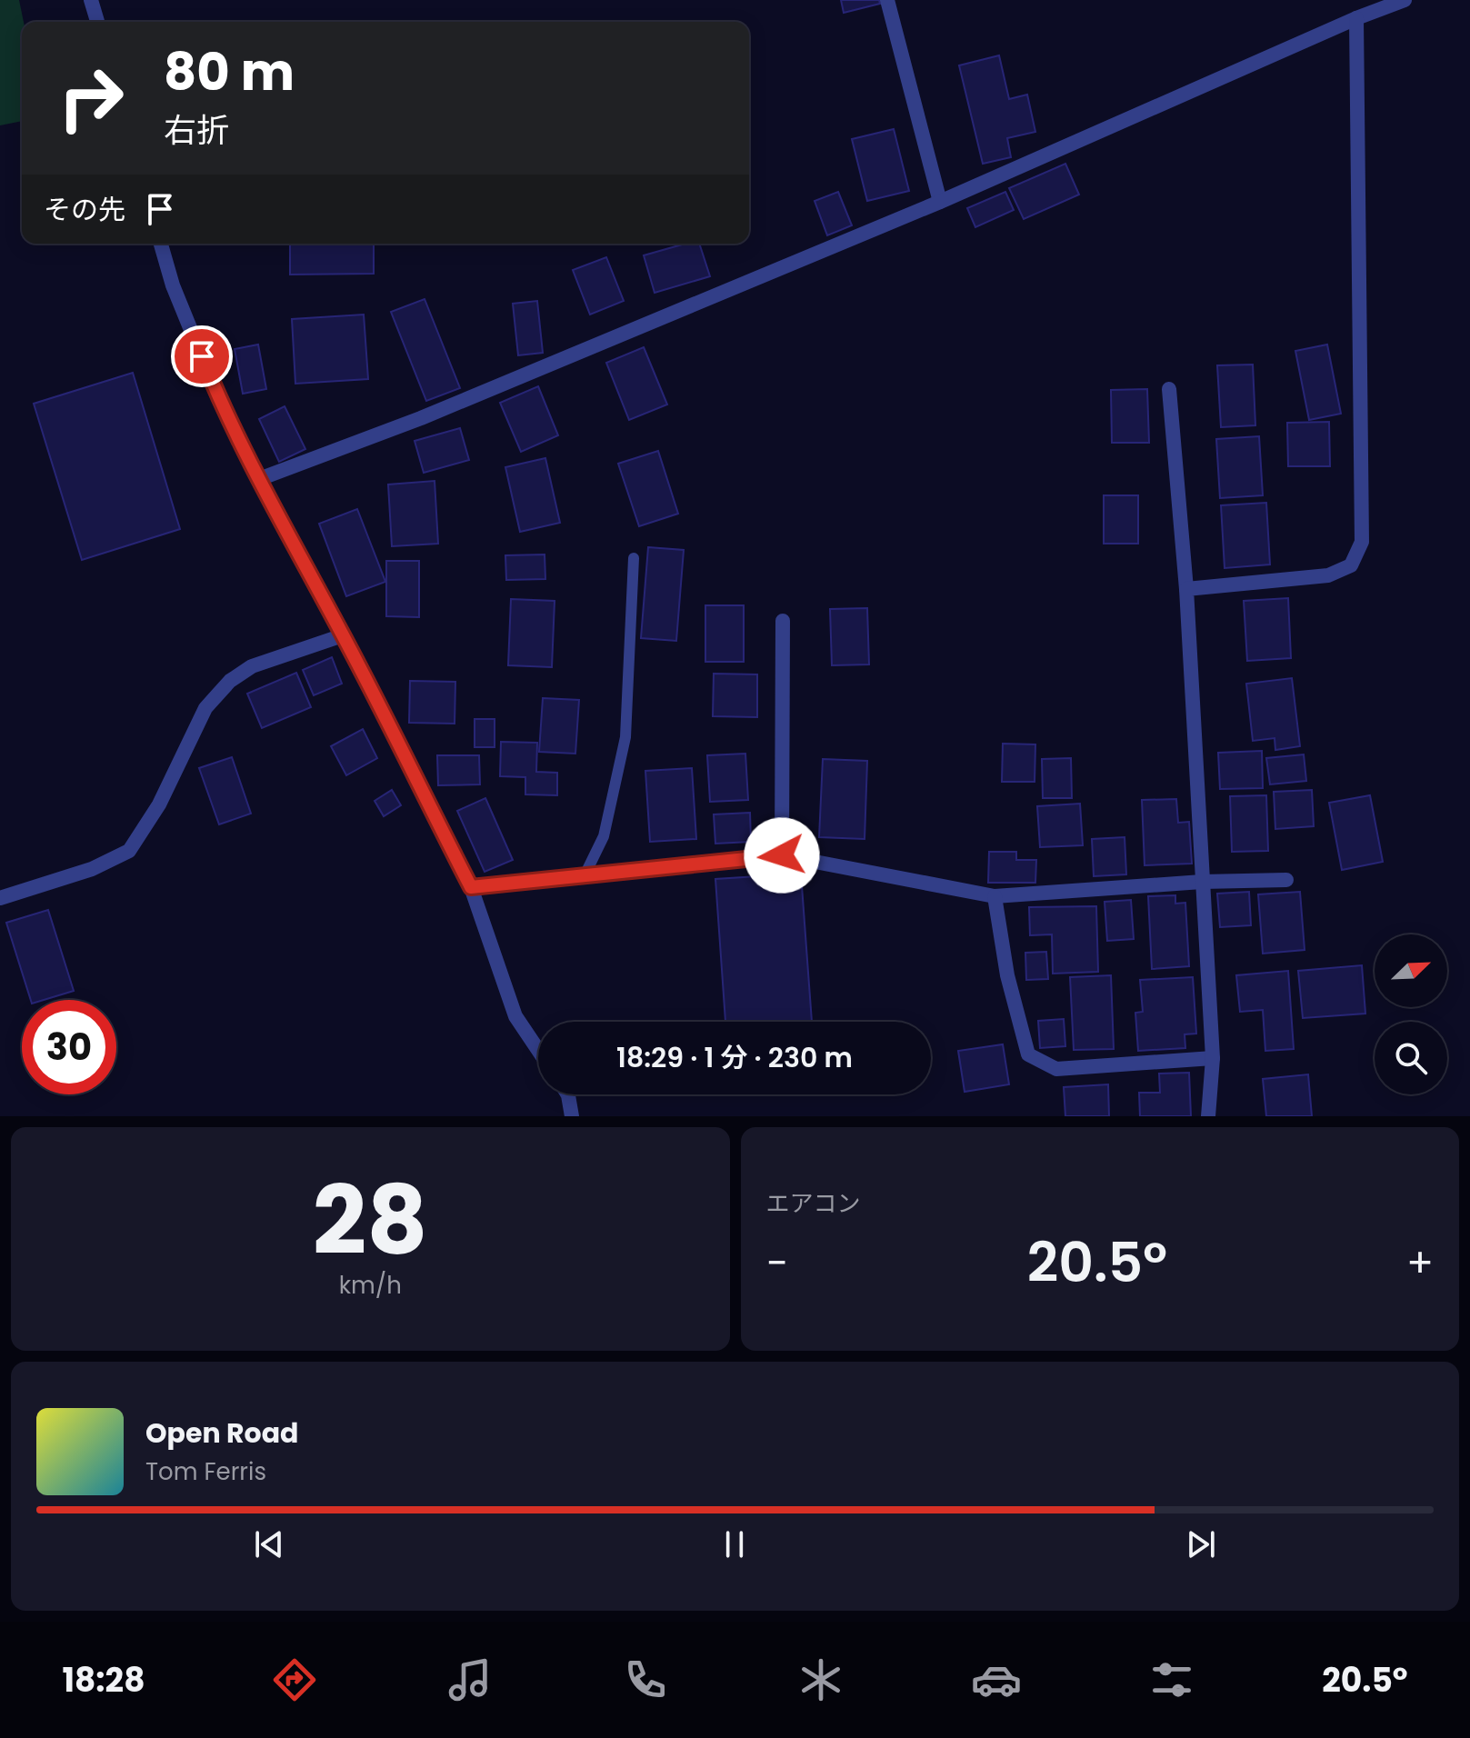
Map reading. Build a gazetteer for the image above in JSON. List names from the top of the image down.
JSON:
{
  "north": "top right",
  "page": {
    "turn": ["80 m", "右折"],
    "then": "その先",
    "limit": "30",
    "trip": "18:29 · 1 分 · 230 m",
    "tile": [
      ["28", "km/h"],
      "エアコン"
    ],
    "heat": ["−", "20.5°", "+"],
    "song": ["Open Road", "Tom Ferris"],
    "tabs": ["18:28", "20.5°"]
  }
}
